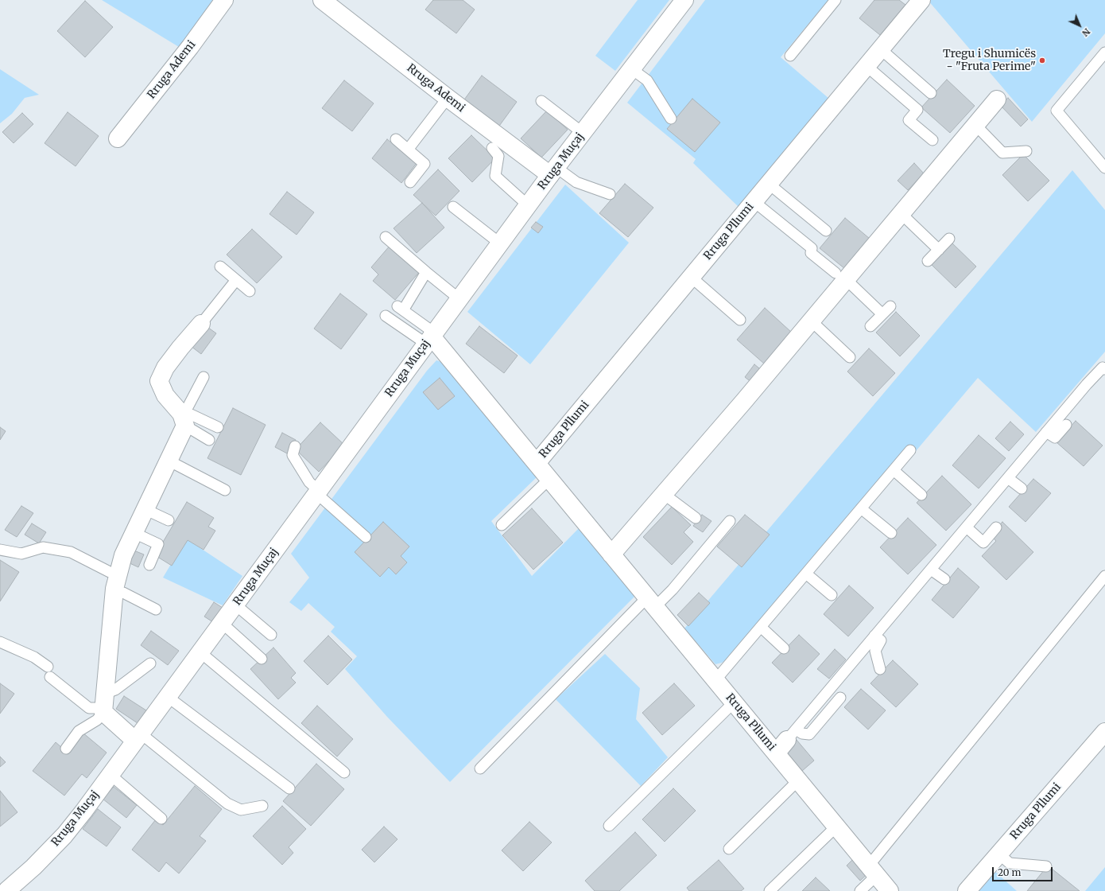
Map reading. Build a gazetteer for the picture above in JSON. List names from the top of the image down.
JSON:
{
  "streets": {
    "street": ["Rruga Ademi", "Rruga Muçaj", "Rruga Pllumi"]
  },
  "crossings": [
    ["Rruga Ademi", "Rruga Muçaj"],
    ["Rruga Muçaj", "Rruga Pllumi"]
  ],
  "places": ["Tregu i Shumicës - \"Fruta Perime\""],
  "scale_bar": "20 m",
  "north": "bottom right"
}
